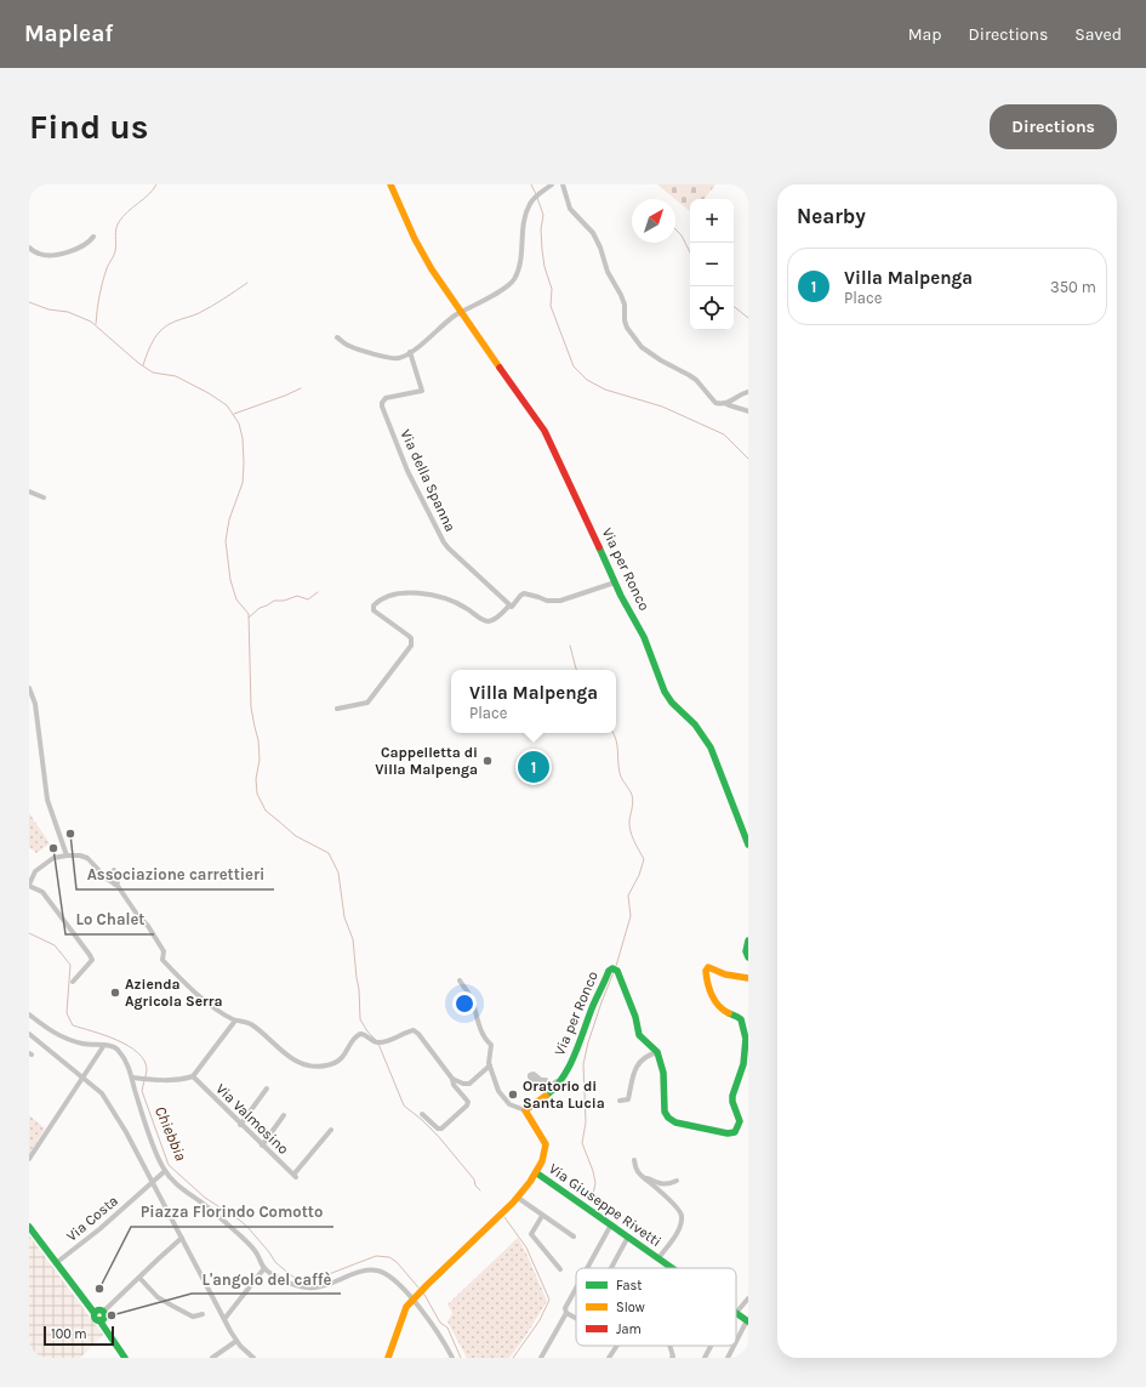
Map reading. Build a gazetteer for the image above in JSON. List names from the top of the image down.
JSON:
{
  "streets": {
    "street": [
      "Via della Spanna",
      "Via per Ronco",
      "Via Valmosino",
      "Via Giuseppe Rivetti",
      "Via Costa"
    ]
  },
  "water": ["Chiebbia"],
  "places": [
    "Cappelletta di Villa Malpenga",
    "Associazione carrettieri",
    "Lo Chalet",
    "Azienda Agricola Serra",
    "Oratorio di Santa Lucia",
    "Piazza Florindo Comotto",
    "L'angolo del caffè"
  ],
  "legend": ["Fast", "Slow", "Jam"],
  "scale_bar": "100 m",
  "north": "top right",
  "page": {
    "header": "Mapleaf",
    "nav": ["Map", "Directions", "Saved"],
    "buttons": "Directions",
    "title": "Find us",
    "heading": "Nearby",
    "map_buttons": ["+", "−"],
    "list": [
      {
        "mark": "1",
        "name": "Villa Malpenga",
        "note": "Place",
        "value": "350 m"
      }
    ],
    "popup": ["Villa Malpenga", "Place"],
    "pins": "1",
    "scale": "100 m"
  }
}
